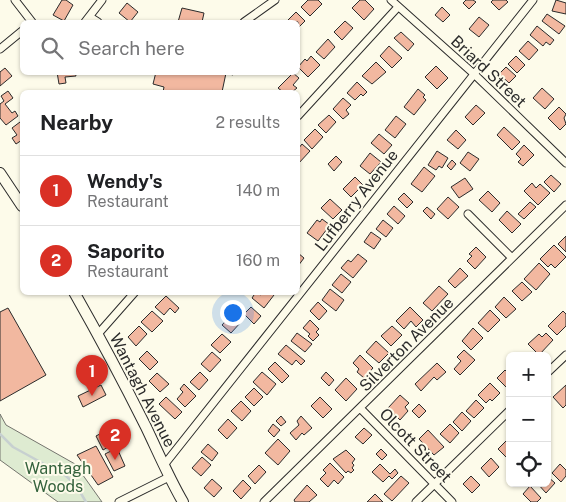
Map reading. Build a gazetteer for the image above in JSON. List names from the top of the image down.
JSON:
{
  "streets": {
    "main road": ["Wantagh Avenue"],
    "street": [
      "Briard Street",
      "Lufberry Avenue",
      "Silverton Avenue",
      "Olcott Street"
    ]
  },
  "crossings": [
    ["Briard Street", "Lufberry Avenue"],
    ["Lufberry Avenue", "Wantagh Avenue"],
    ["Silverton Avenue", "Olcott Street"]
  ],
  "parks": ["Wantagh Woods"],
  "page": {
    "search": "Search here",
    "heading": ["Nearby", "2 results"],
    "list": [
      {
        "mark": "1",
        "name": "Wendy's",
        "note": "Restaurant",
        "value": "140 m"
      },
      {
        "mark": "2",
        "name": "Saporito",
        "note": "Restaurant",
        "value": "160 m"
      }
    ],
    "map_buttons": ["+", "−"],
    "pins": ["1", "2"]
  }
}
